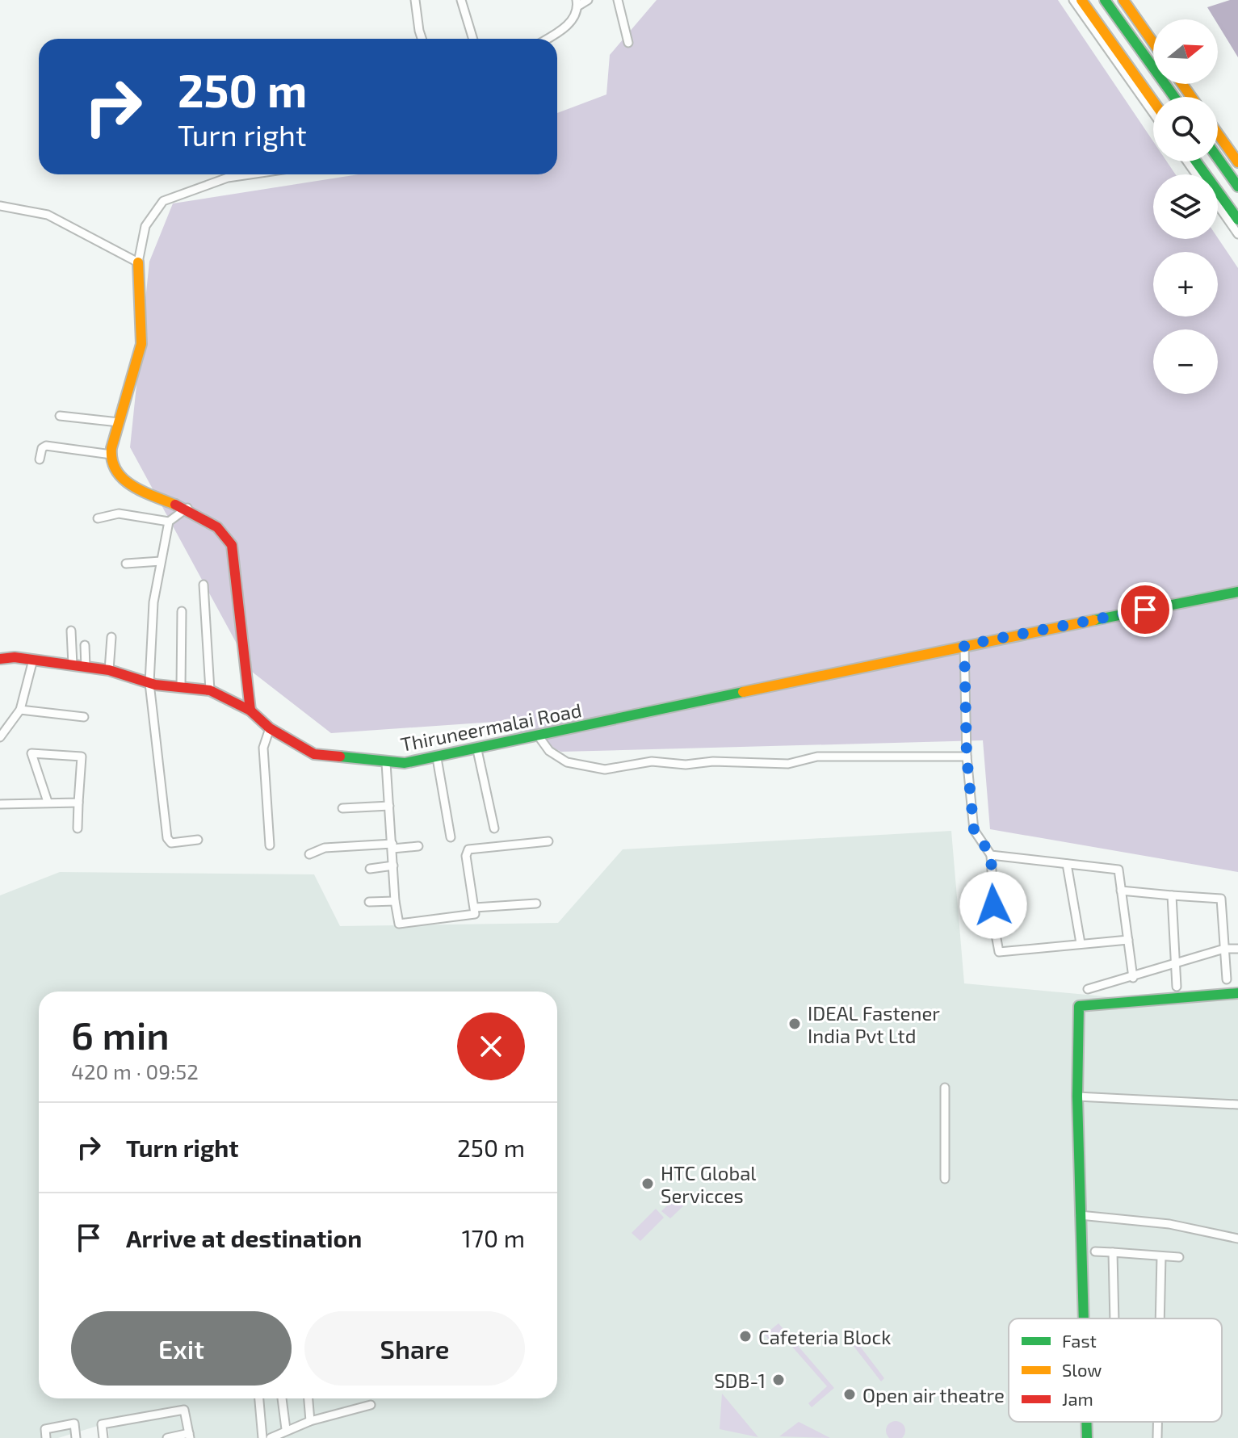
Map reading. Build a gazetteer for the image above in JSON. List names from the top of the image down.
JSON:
{
  "streets": {
    "main road": ["Thiruneermalai Road"]
  },
  "places": [
    "IDEAL Fastener India Pvt Ltd",
    "HTC Global Servicces",
    "Cafeteria Block",
    "SDB-1",
    "Open air theatre"
  ],
  "legend": ["Fast", "Slow", "Jam"],
  "north": "right",
  "page": {
    "map_buttons": ["+", "−"],
    "turn": ["250 m", "Turn right"],
    "heading": ["6 min", "420 m · 09:52"],
    "list": [
      {
        "name": "Turn right",
        "value": "250 m"
      },
      {
        "name": "Arrive at destination",
        "value": "170 m"
      }
    ],
    "buttons": ["Exit", "Share"]
  }
}
